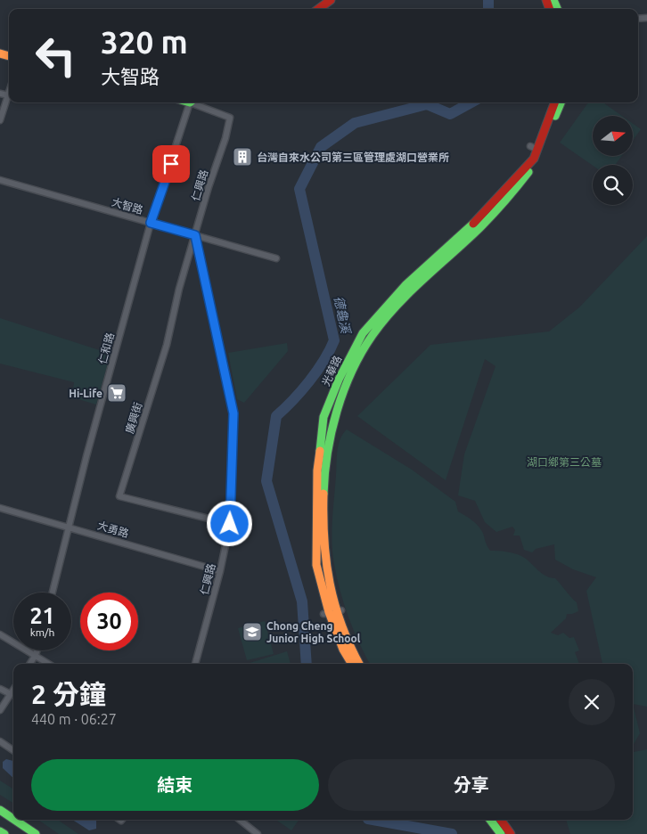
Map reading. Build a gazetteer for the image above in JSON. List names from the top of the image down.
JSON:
{
  "streets": {
    "main road": ["光華路"],
    "street": [
      "仁興路",
      "大智路",
      "仁和路",
      "廣興街",
      "大勇路"
    ]
  },
  "crossings": [
    ["仁興路", "大智路"],
    ["仁興路", "廣興街"],
    ["仁興路", "大勇路"],
    ["大智路", "仁和路"],
    ["大智路", "廣興街"],
    ["仁和路", "大勇路"]
  ],
  "water": ["德龜溪"],
  "parks": ["湖口鄉第三公墓"],
  "places": {
    "building": ["台灣自來水公司第三區管理處湖口營業所"],
    "supermarket": ["Hi-Life"],
    "school or university": ["Chong Cheng Junior High School"]
  },
  "north": "right",
  "page": {
    "turn": ["320 m", "大智路"],
    "speed": "21 km/h",
    "limit": "30",
    "heading": ["2 分鐘", "440 m · 06:27"],
    "buttons": ["結束", "分享"]
  }
}
